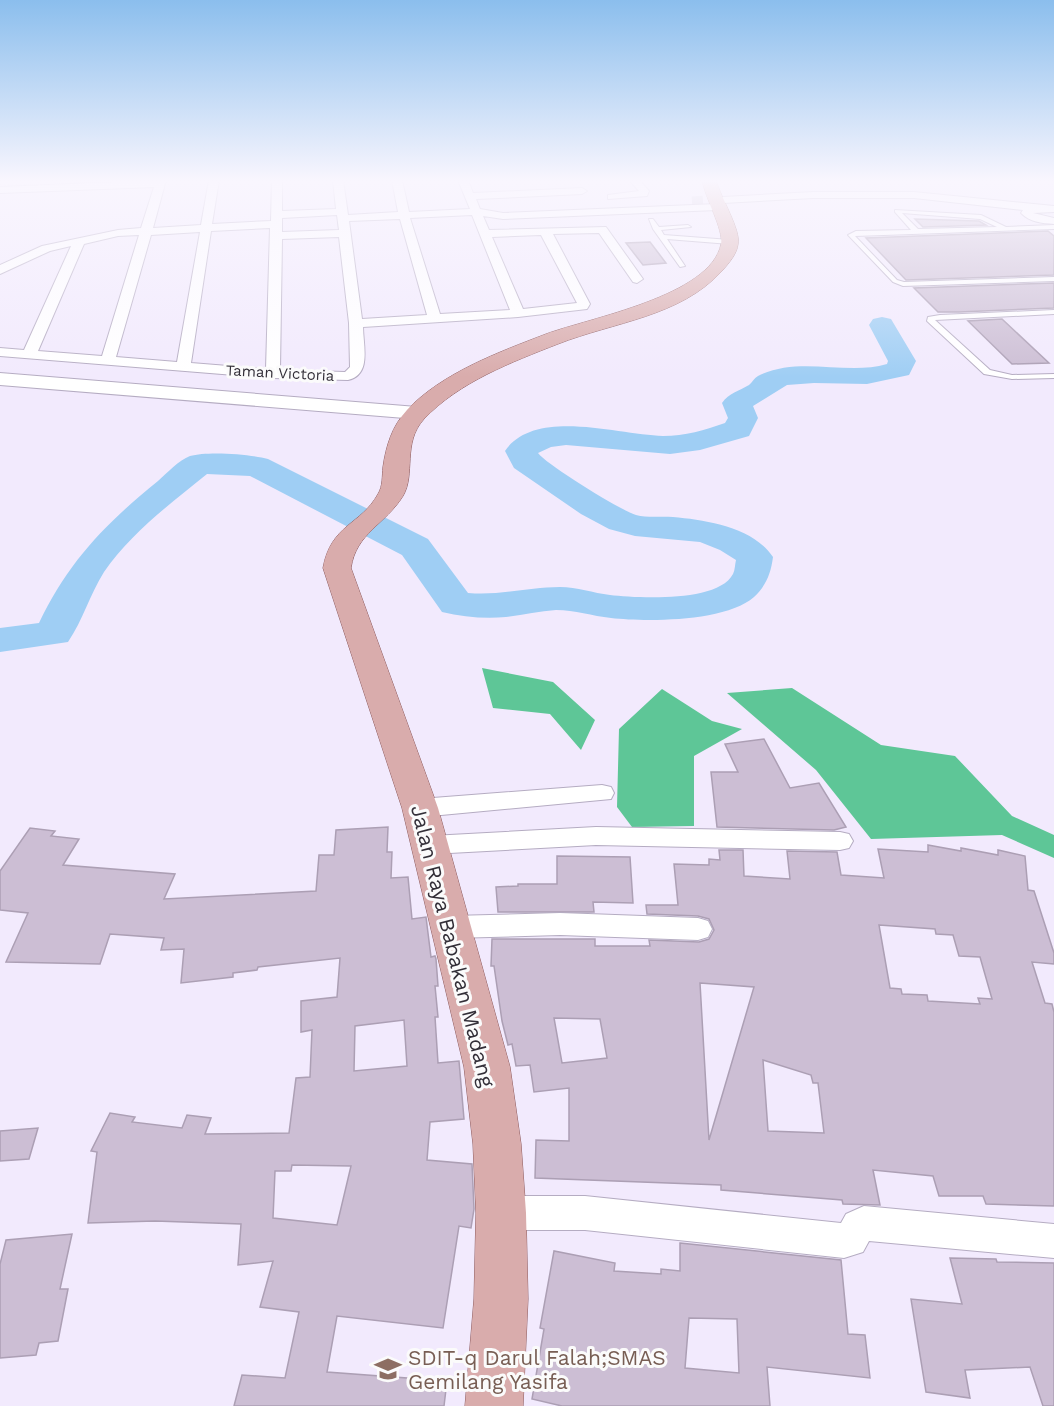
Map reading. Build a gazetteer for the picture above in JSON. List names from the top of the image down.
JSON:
{
  "streets": {
    "main road": ["Jalan Raya Babakan Madang"],
    "street": ["Taman Victoria"]
  },
  "places": {
    "school or university": ["SDIT-q Darul Falah;SMAS Gemilang Yasifa"]
  }
}
